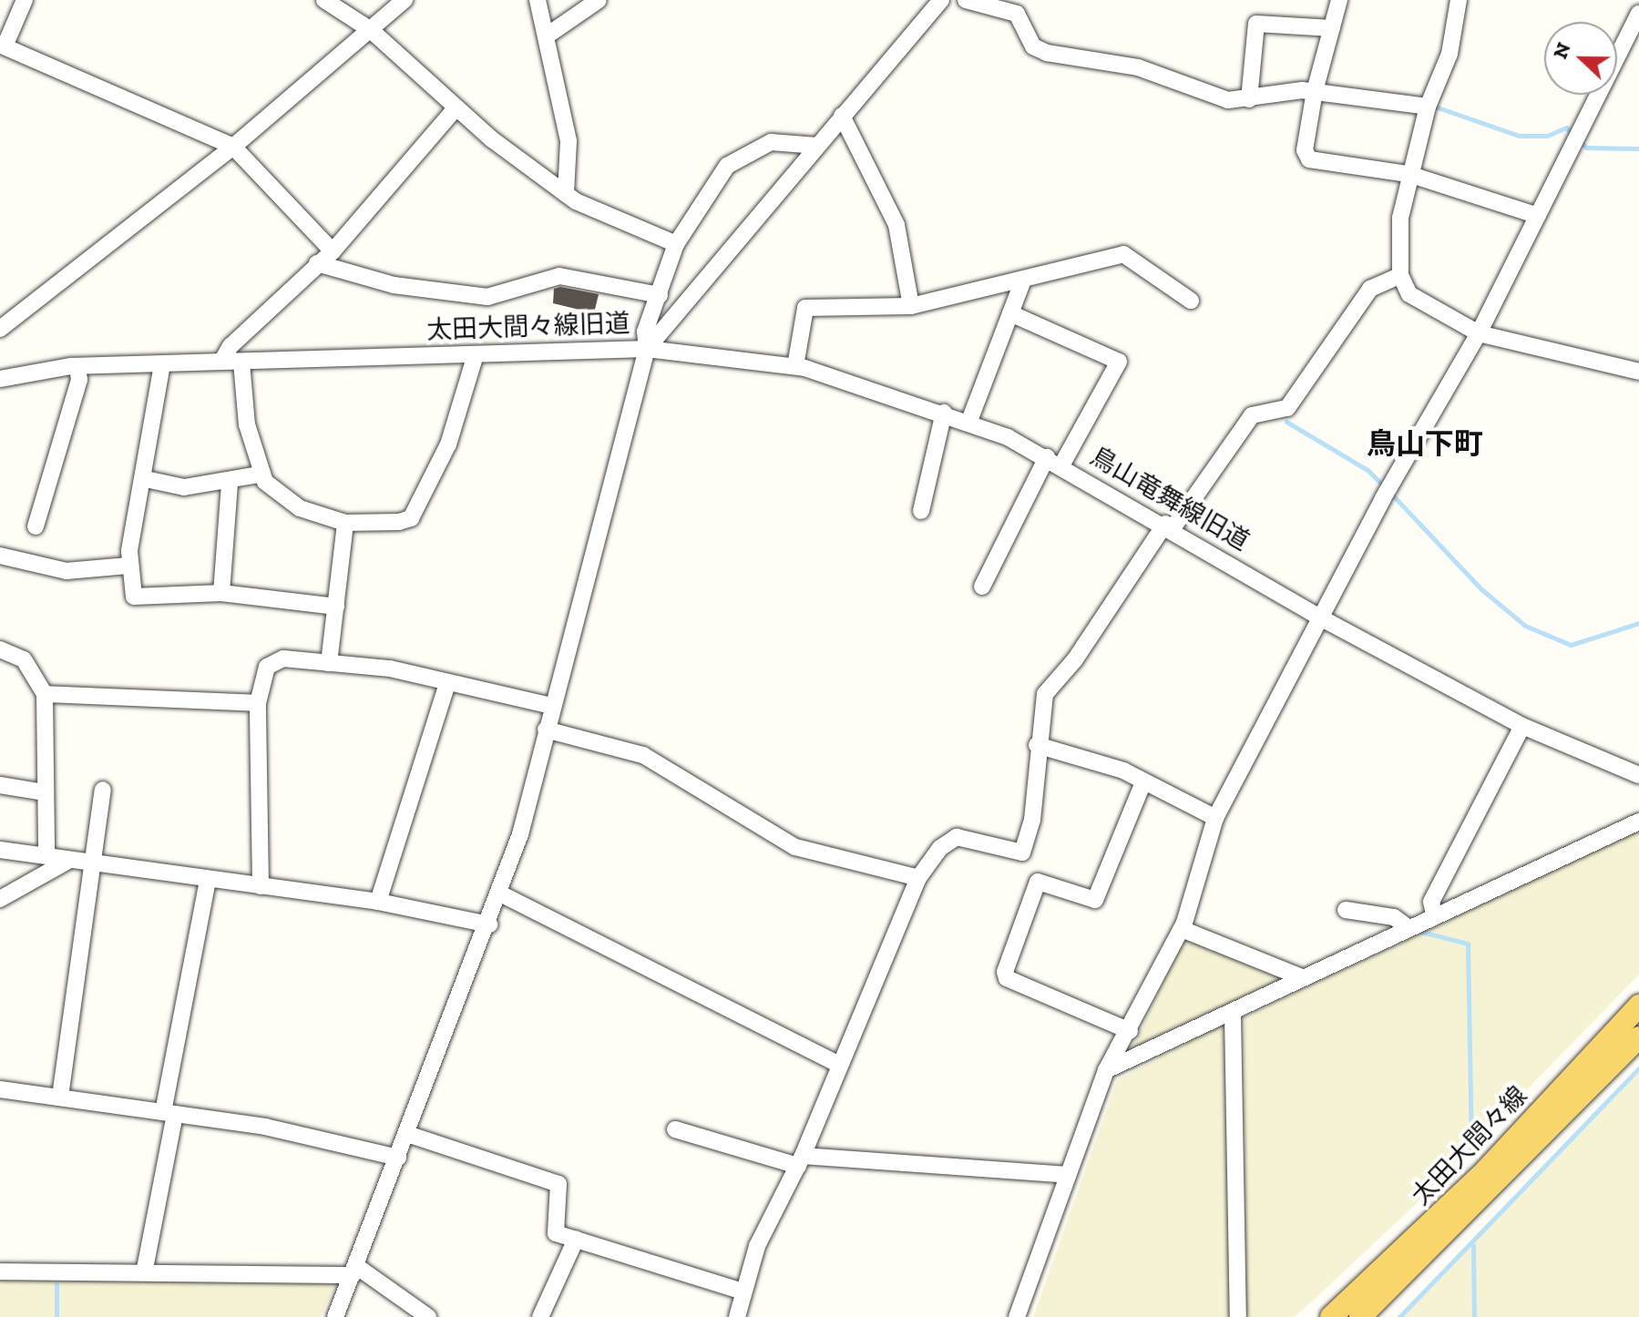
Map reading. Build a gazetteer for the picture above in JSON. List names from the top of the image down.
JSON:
{
  "streets": {
    "main road": ["太田大間々線"],
    "street": ["太田大間々線旧道", "鳥山竜舞線旧道"]
  },
  "crossings": [
    ["太田大間々線旧道", "鳥山竜舞線旧道"]
  ],
  "districts": ["鳥山下町"],
  "north": "left"
}
